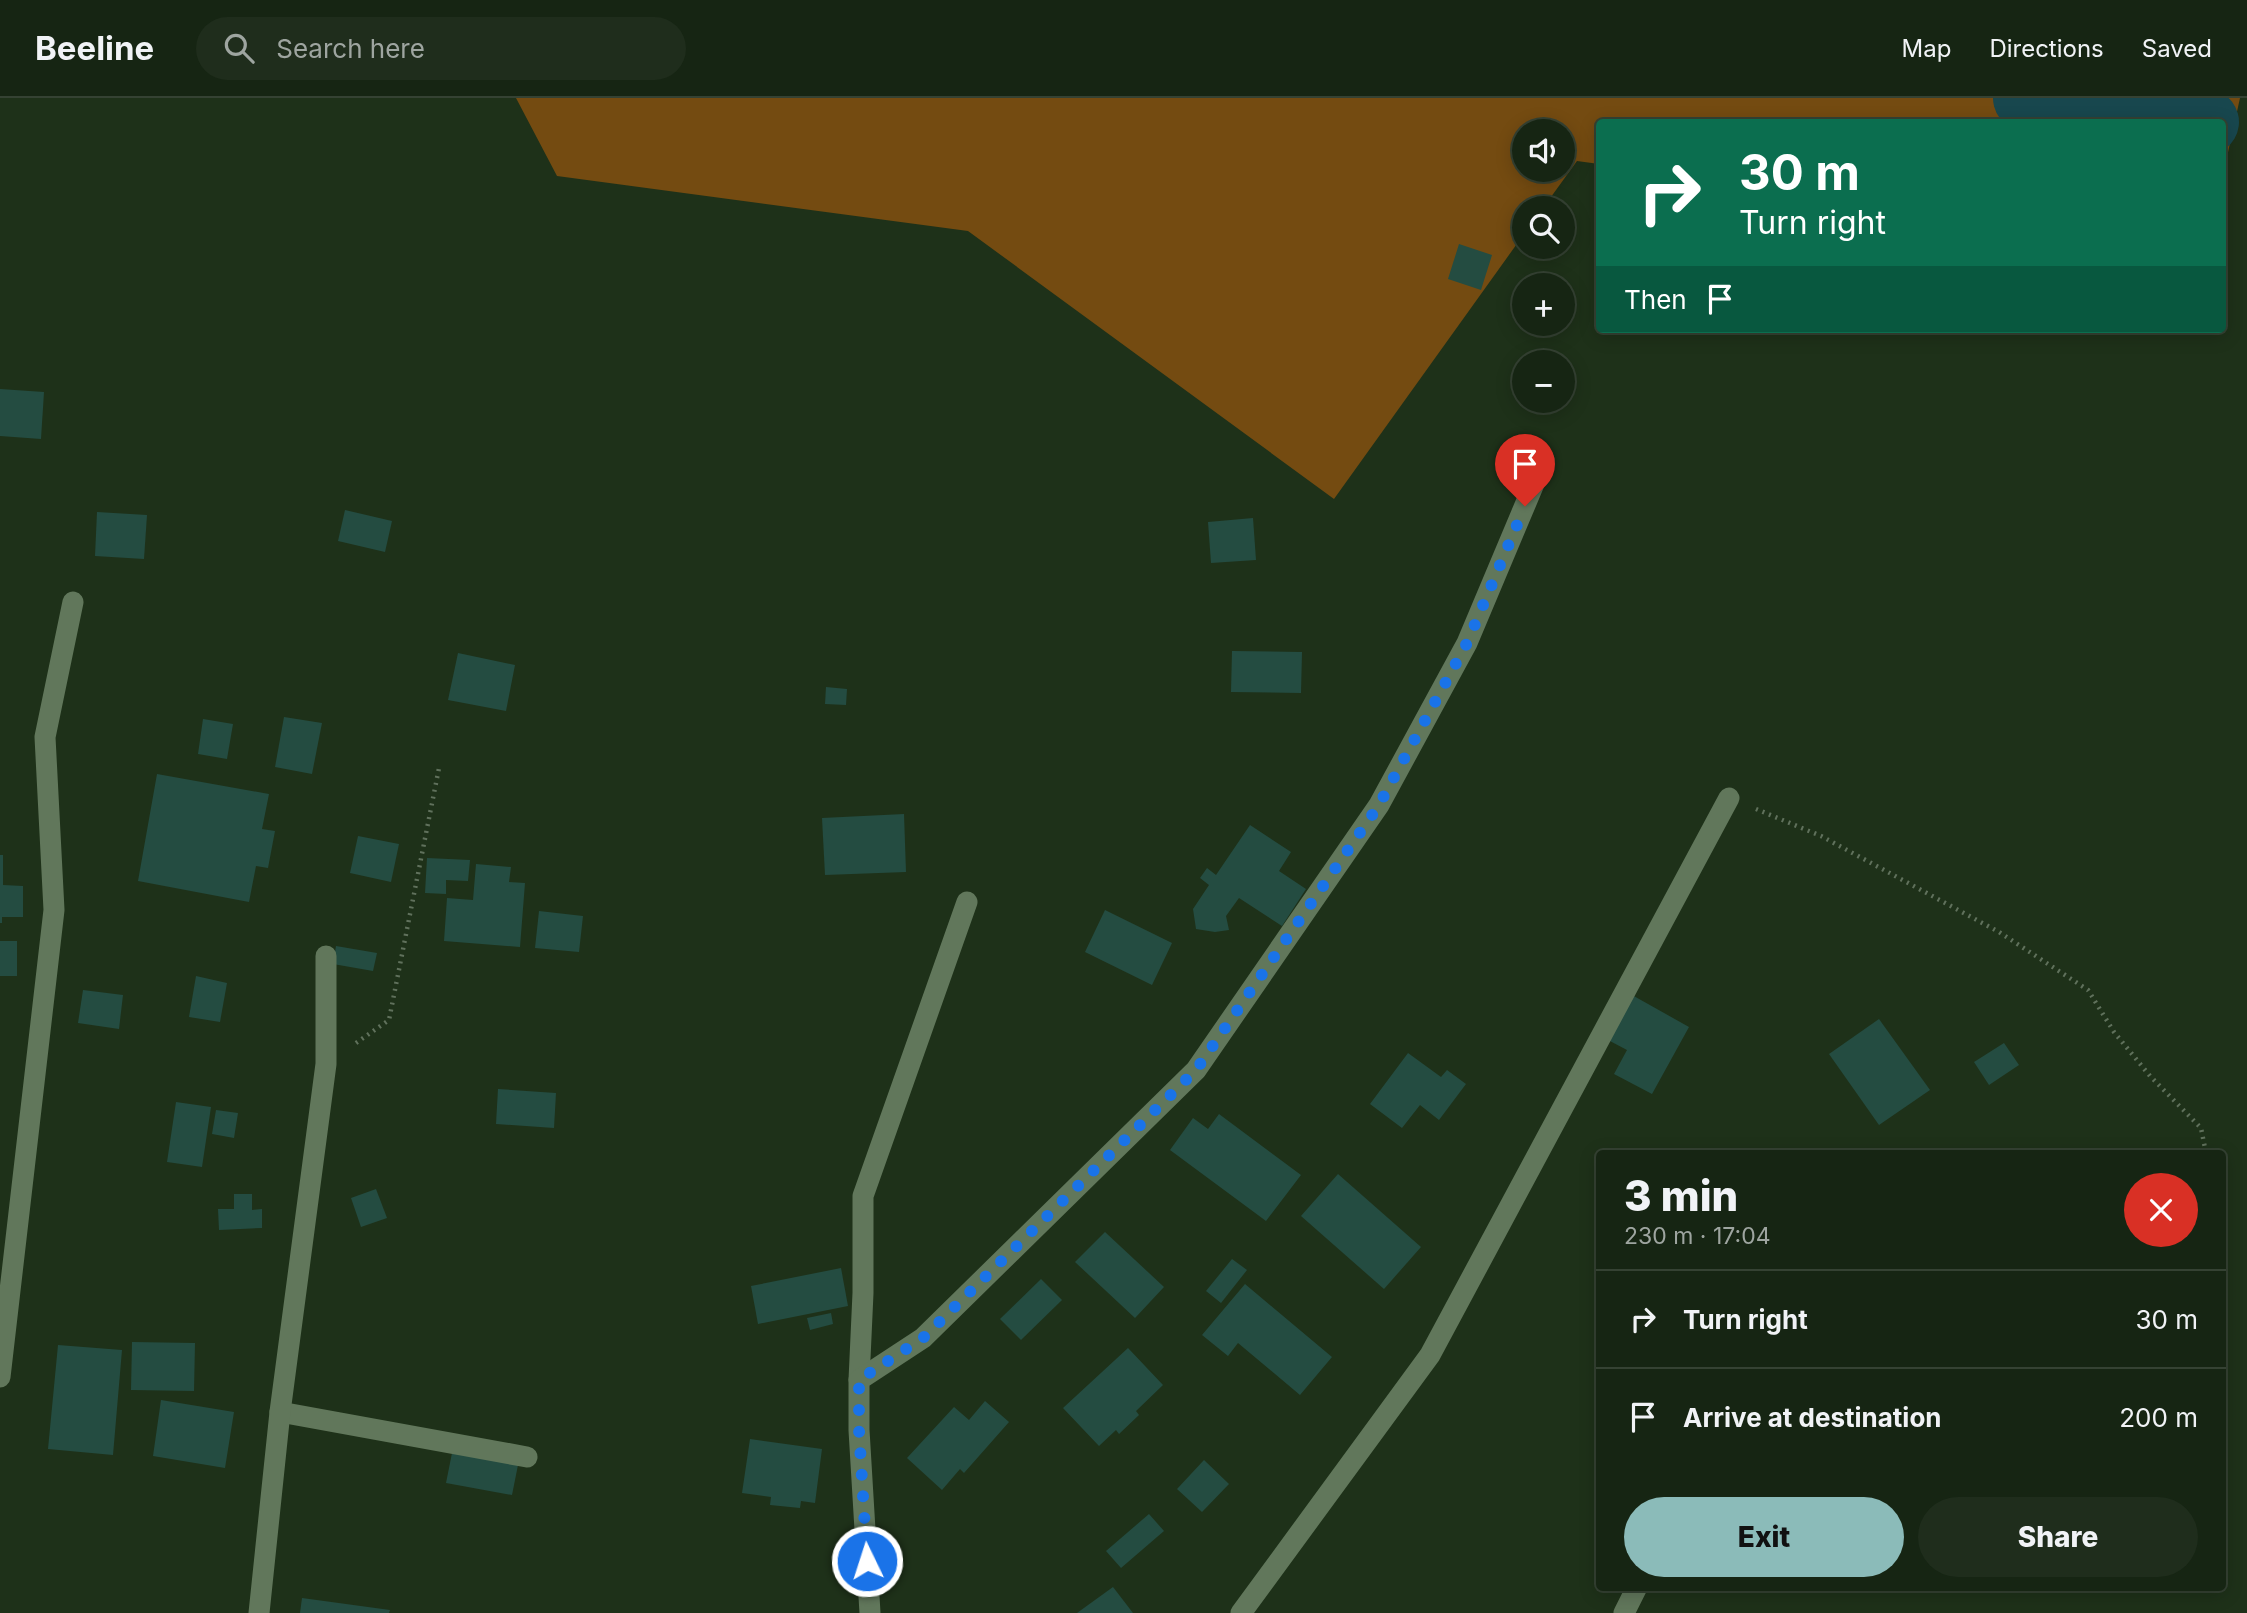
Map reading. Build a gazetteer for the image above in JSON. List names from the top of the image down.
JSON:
{
  "page": {
    "header": "Beeline",
    "search": "Search here",
    "nav": ["Map", "Directions", "Saved"],
    "map_buttons": ["+", "−"],
    "turn": ["30 m", "Turn right"],
    "then": "Then",
    "heading": ["3 min", "230 m · 17:04"],
    "list": [
      {
        "name": "Turn right",
        "value": "30 m"
      },
      {
        "name": "Arrive at destination",
        "value": "200 m"
      }
    ],
    "buttons": ["Exit", "Share"]
  }
}
